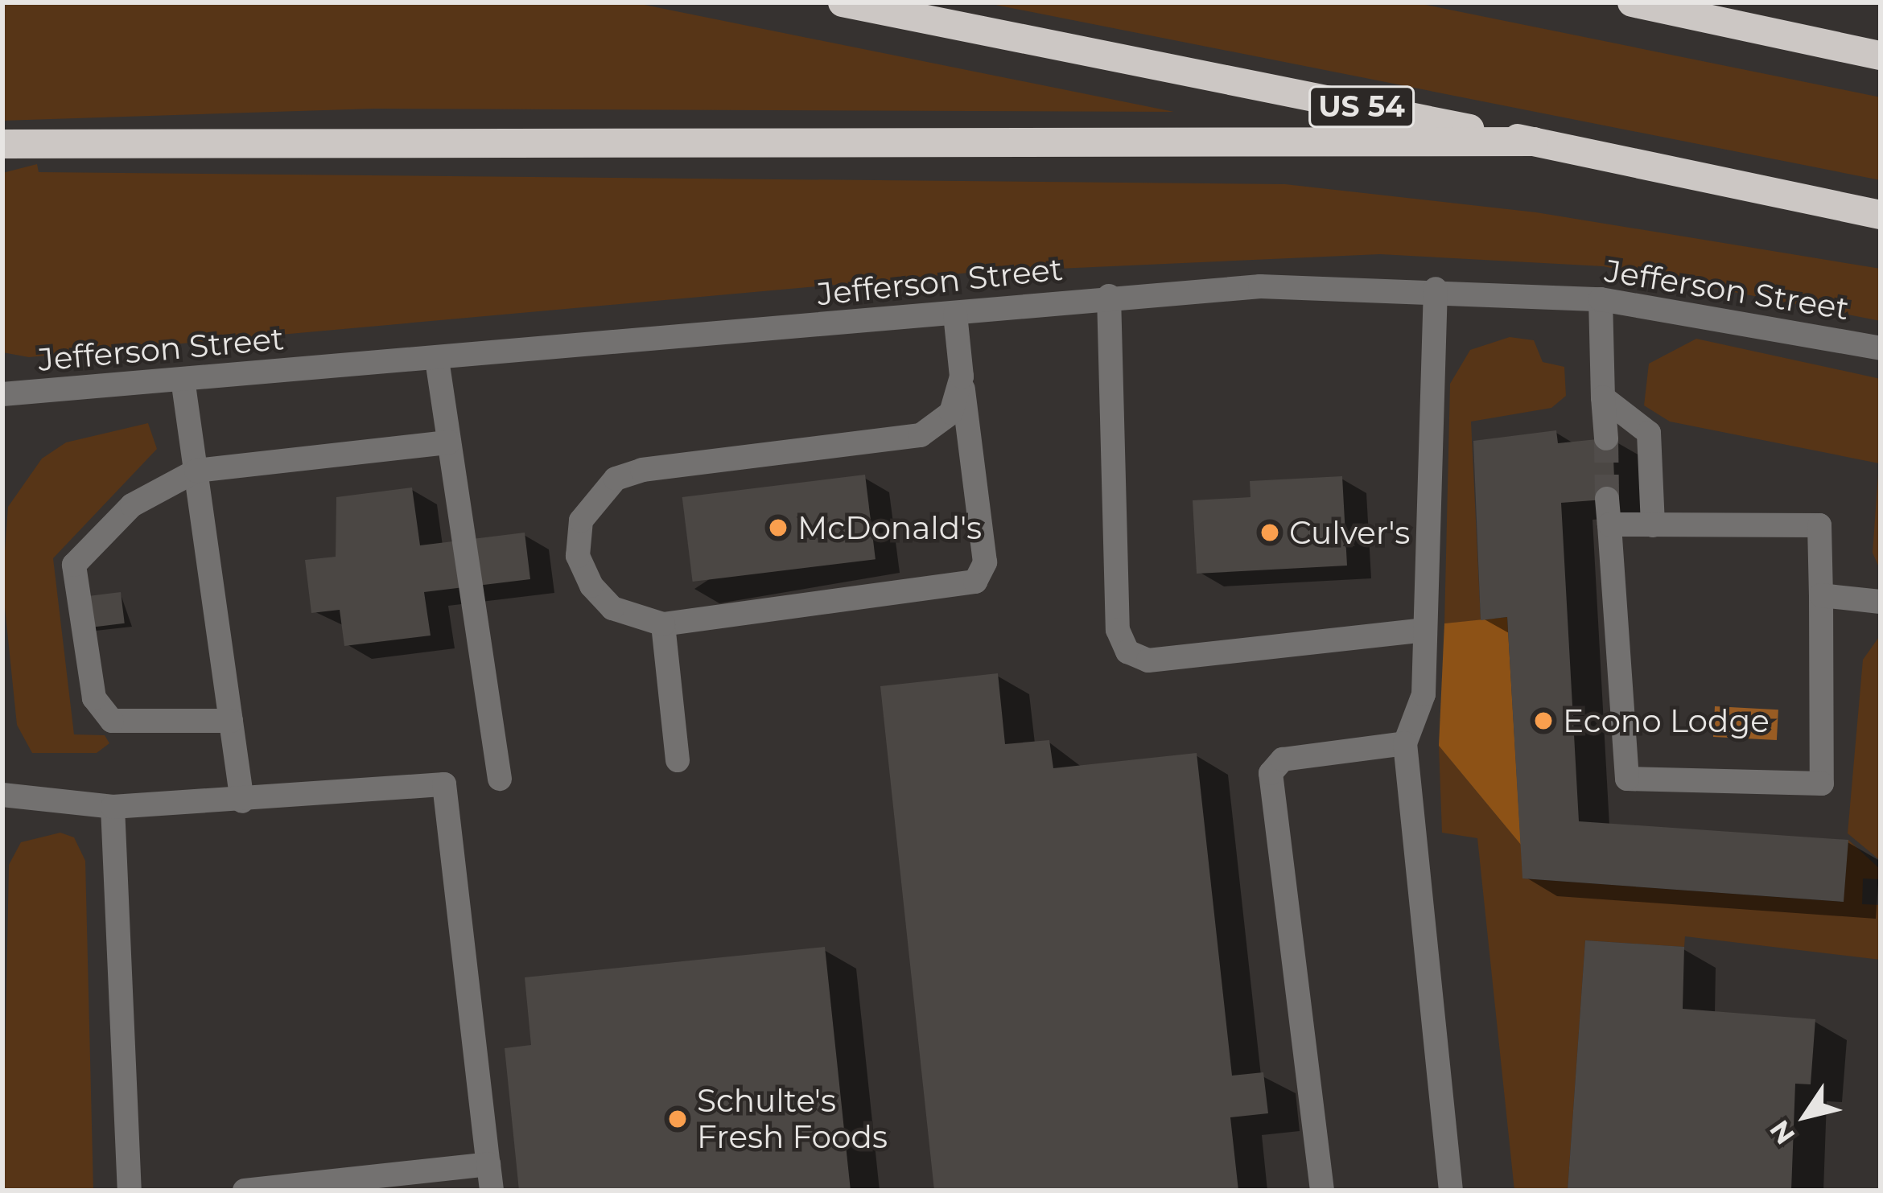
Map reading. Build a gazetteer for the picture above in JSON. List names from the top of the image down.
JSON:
{
  "streets": {
    "highway": ["US 54"],
    "street": ["Jefferson Street"]
  },
  "places": [
    "McDonald's",
    "Culver's",
    "Econo Lodge",
    "Schulte's Fresh Foods"
  ],
  "north": "bottom left"
}
